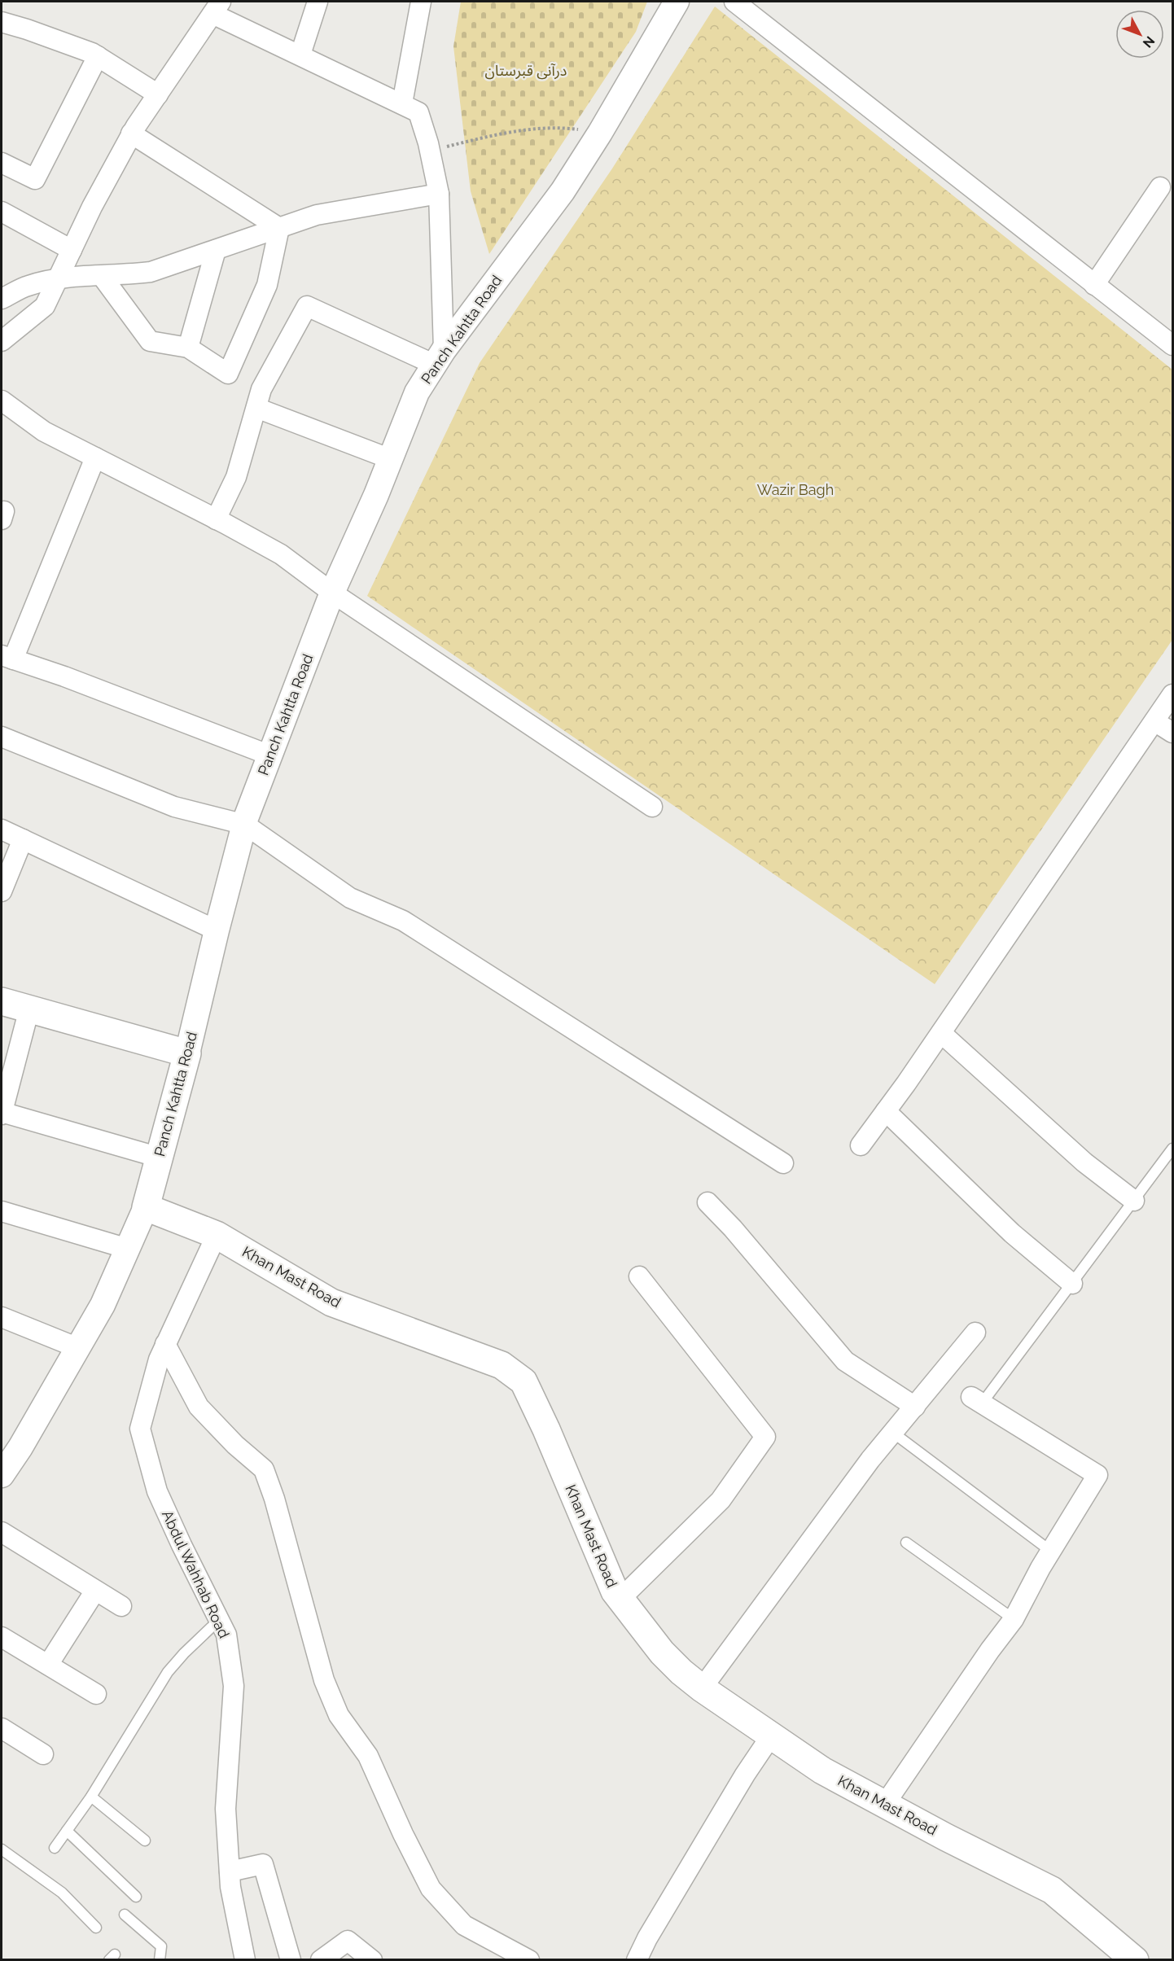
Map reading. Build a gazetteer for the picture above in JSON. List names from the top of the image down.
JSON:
{
  "streets": {
    "main road": ["Panch Kahtta Road", "Khan Mast Road"],
    "street": ["Abdul Wahhab Road"]
  },
  "crossings": [
    ["Panch Kahtta Road", "Khan Mast Road"],
    ["Khan Mast Road", "Abdul Wahhab Road"]
  ],
  "parks": ["درآنی قبرستان", "Wazir Bagh"],
  "north": "bottom right"
}
